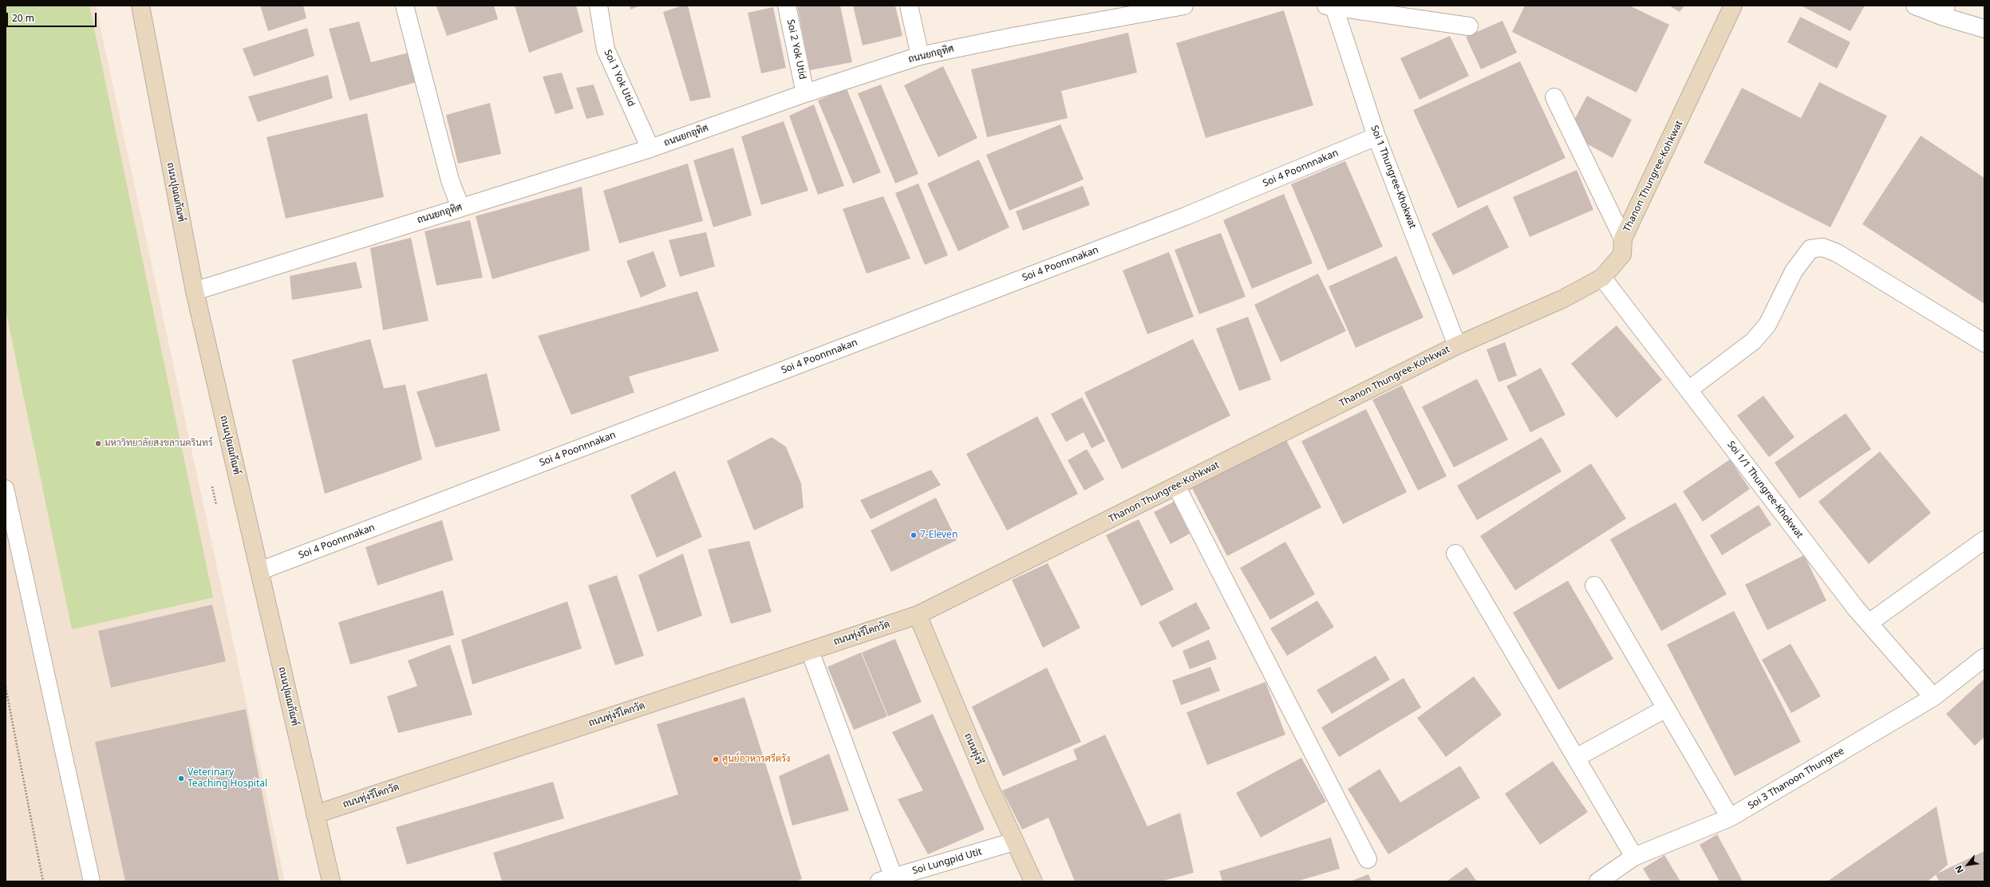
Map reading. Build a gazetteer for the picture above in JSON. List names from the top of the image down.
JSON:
{
  "streets": {
    "street": [
      "Soi 2 Yok Utid",
      "ถนนยกอุทิศ",
      "Soi 1 Yok Utid",
      "Soi 4 Poonnnakan",
      "Thanon Thungree-Kohkwat",
      "Soi 1 Thungree-Khokwat",
      "ถนนปุณณกัณฑ์",
      "Soi 1/1 Thungree-Khokwat",
      "ถนนทุ่งรีโคกวัด",
      "ถนนทุ่งรี",
      "Soi 3 Thanoon Thungree",
      "Soi Lungpid Utit"
    ]
  },
  "crossings": [
    ["Soi 2 Yok Utid", "ถนนยกอุทิศ"],
    ["ถนนยกอุทิศ", "Soi 1 Yok Utid"],
    ["ถนนยกอุทิศ", "ถนนปุณณกัณฑ์"],
    ["Soi 4 Poonnnakan", "Soi 1 Thungree-Khokwat"],
    ["Soi 4 Poonnnakan", "ถนนปุณณกัณฑ์"],
    ["Thanon Thungree-Kohkwat", "Soi 1 Thungree-Khokwat"],
    ["Thanon Thungree-Kohkwat", "Soi 1/1 Thungree-Khokwat"],
    ["Thanon Thungree-Kohkwat", "ถนนทุ่งรีโคกวัด"],
    ["Thanon Thungree-Kohkwat", "ถนนทุ่งรี"],
    ["ถนนปุณณกัณฑ์", "ถนนทุ่งรีโคกวัด"],
    ["Soi 1/1 Thungree-Khokwat", "Soi 3 Thanoon Thungree"],
    ["ถนนทุ่งรีโคกวัด", "ถนนทุ่งรี"],
    ["ถนนทุ่งรี", "Soi Lungpid Utit"]
  ],
  "places": [
    "มหาวิทยาลัยสงขลานครินทร์",
    "7-Eleven",
    "ศูนย์อาหารศรีตรัง",
    "Veterinary Teaching Hospital"
  ],
  "scale_bar": "20 m",
  "north": "bottom left"
}
